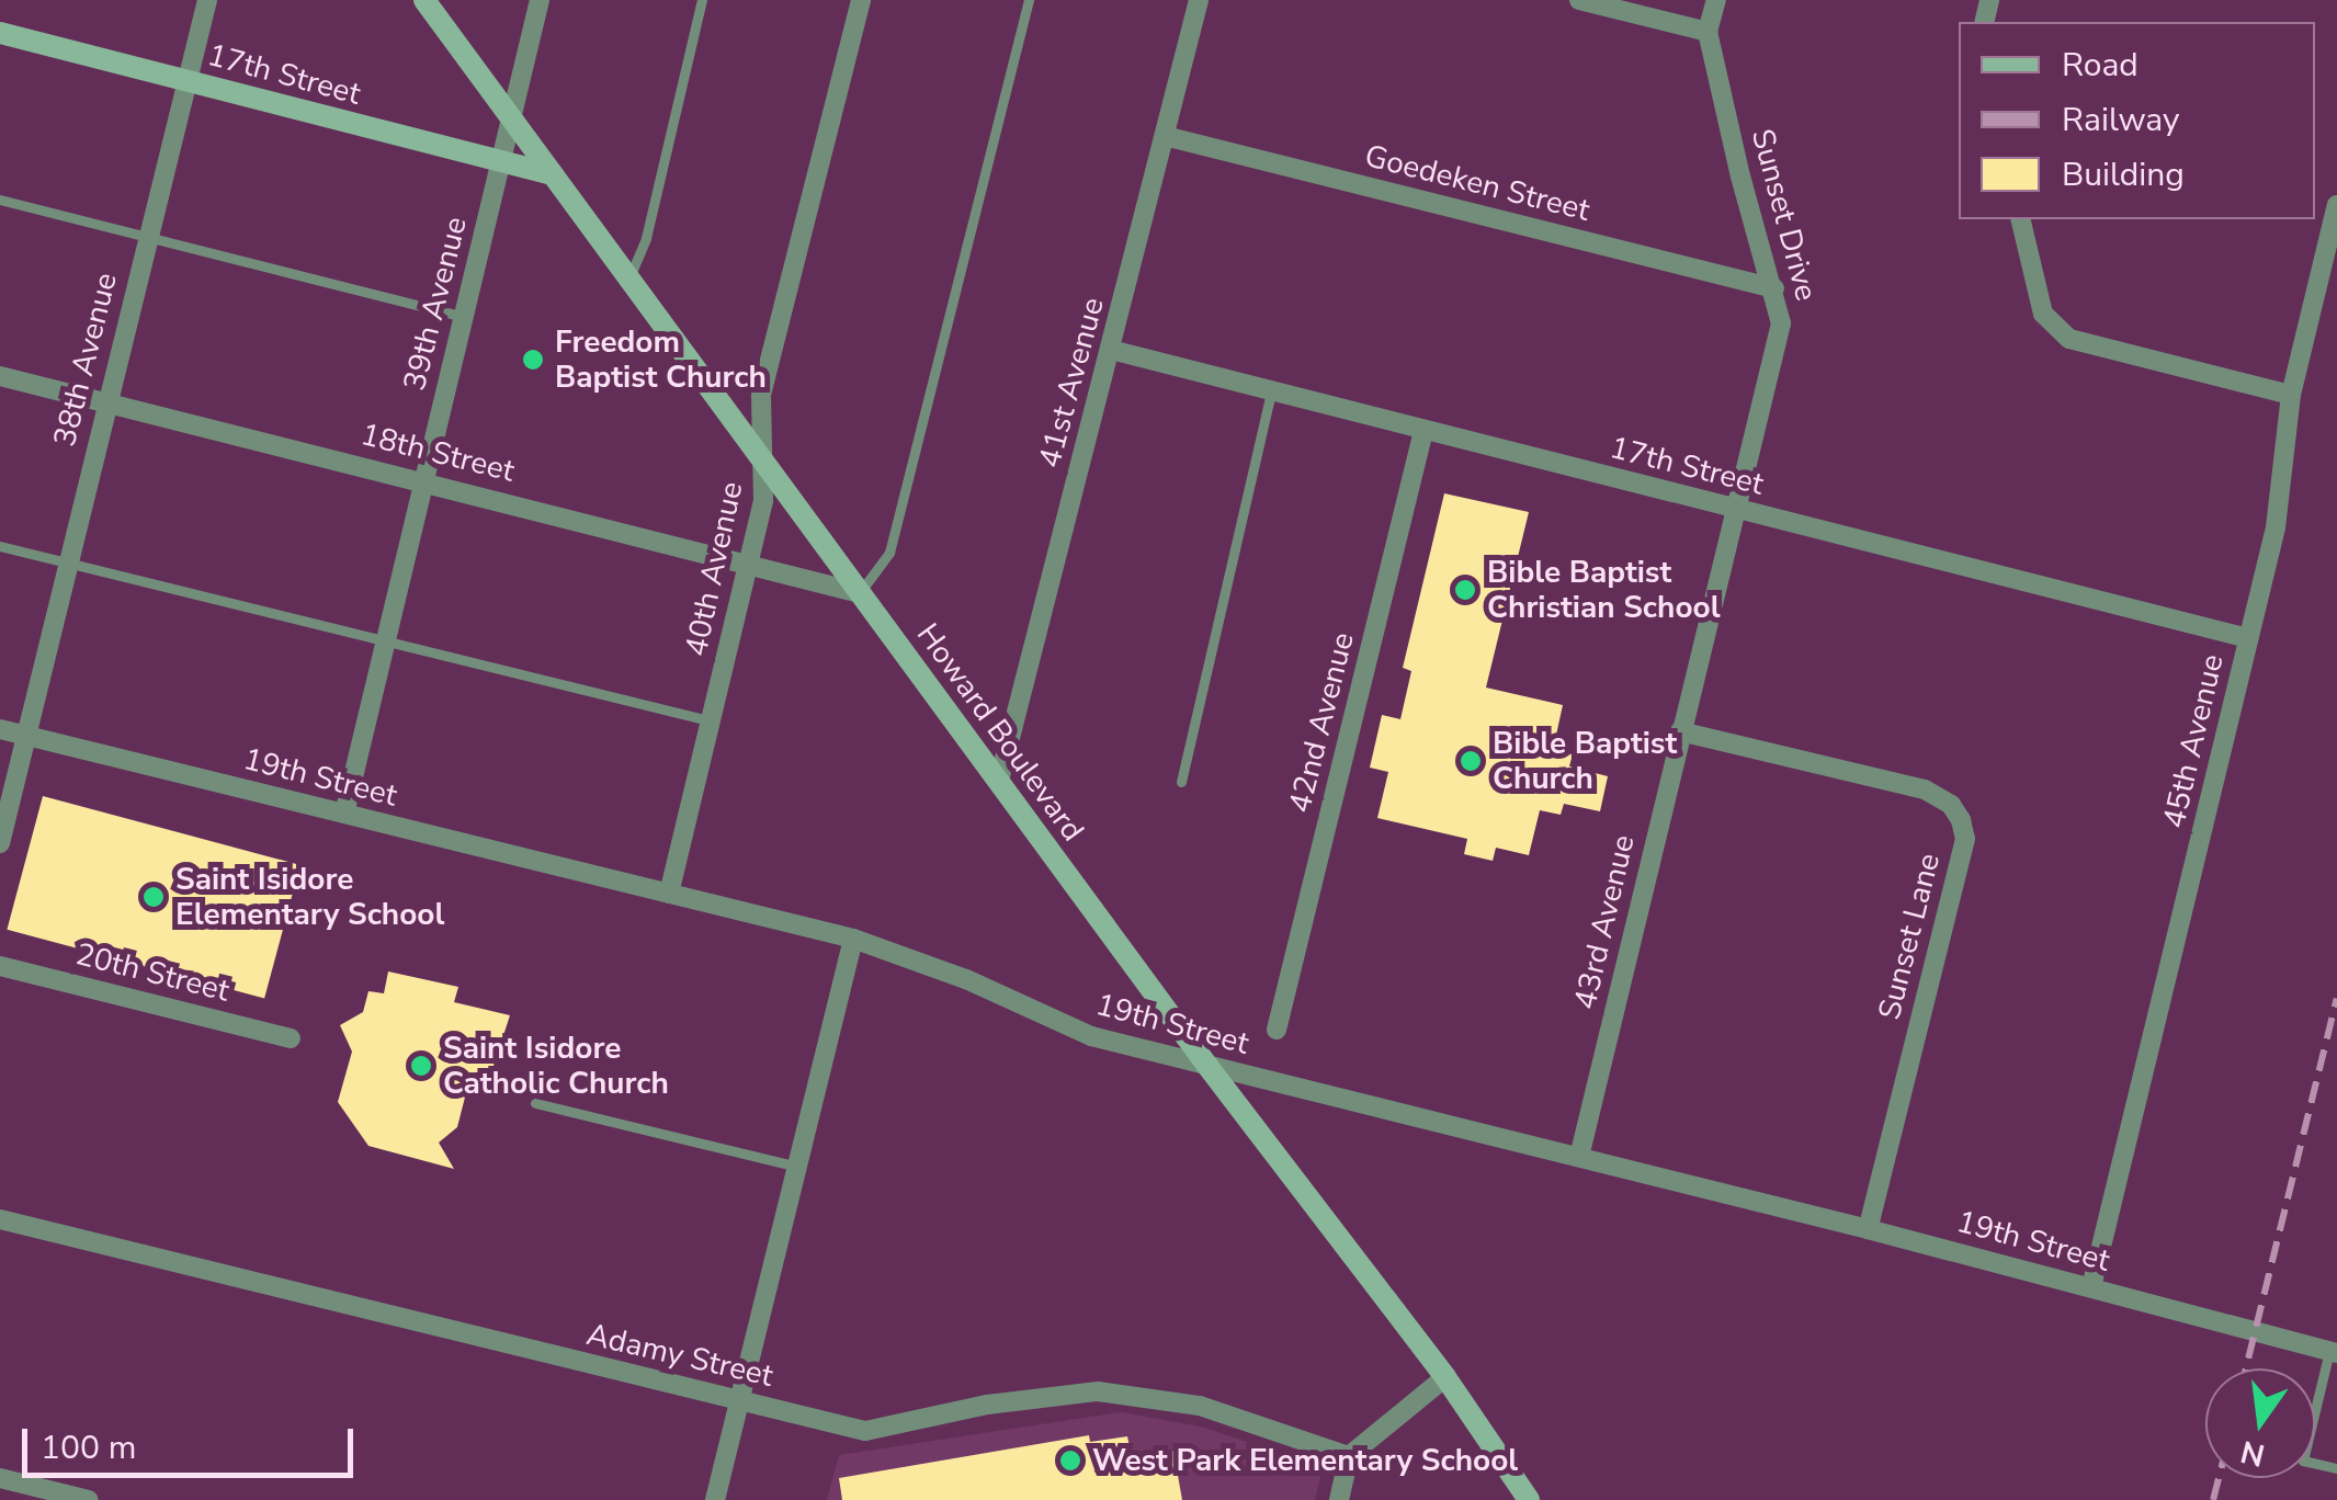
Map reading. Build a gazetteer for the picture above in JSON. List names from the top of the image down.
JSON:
{
  "streets": {
    "main road": ["17th Street", "Howard Boulevard"],
    "street": [
      "Goedeken Street",
      "Sunset Drive",
      "39th Avenue",
      "38th Avenue",
      "41st Avenue",
      "18th Street",
      "40th Avenue",
      "42nd Avenue",
      "45th Avenue",
      "19th Street",
      "43rd Avenue",
      "Sunset Lane",
      "20th Street",
      "Adamy Street"
    ]
  },
  "crossings": [
    ["17th Street", "Sunset Drive"],
    ["17th Street", "39th Avenue"],
    ["17th Street", "38th Avenue"],
    ["17th Street", "41st Avenue"],
    ["17th Street", "42nd Avenue"],
    ["17th Street", "Howard Boulevard"],
    ["17th Street", "45th Avenue"],
    ["17th Street", "43rd Avenue"],
    ["Goedeken Street", "Sunset Drive"],
    ["Goedeken Street", "41st Avenue"],
    ["Sunset Drive", "43rd Avenue"],
    ["39th Avenue", "18th Street"],
    ["39th Avenue", "Howard Boulevard"],
    ["39th Avenue", "19th Street"],
    ["38th Avenue", "18th Street"],
    ["38th Avenue", "19th Street"],
    ["41st Avenue", "Howard Boulevard"],
    ["18th Street", "40th Avenue"],
    ["18th Street", "Howard Boulevard"],
    ["40th Avenue", "Howard Boulevard"],
    ["40th Avenue", "19th Street"],
    ["Howard Boulevard", "19th Street"],
    ["45th Avenue", "19th Street"],
    ["19th Street", "43rd Avenue"],
    ["19th Street", "Sunset Lane"],
    ["43rd Avenue", "Sunset Lane"]
  ],
  "places": [
    "Freedom Baptist Church",
    "Bible Baptist Christian School",
    "Bible Baptist Church",
    "Saint Isidore Elementary School",
    "Saint Isidore Catholic Church",
    "West Park Elementary School"
  ],
  "legend": ["Road", "Railway", "Building"],
  "scale_bar": "100 m",
  "north": "bottom"
}
